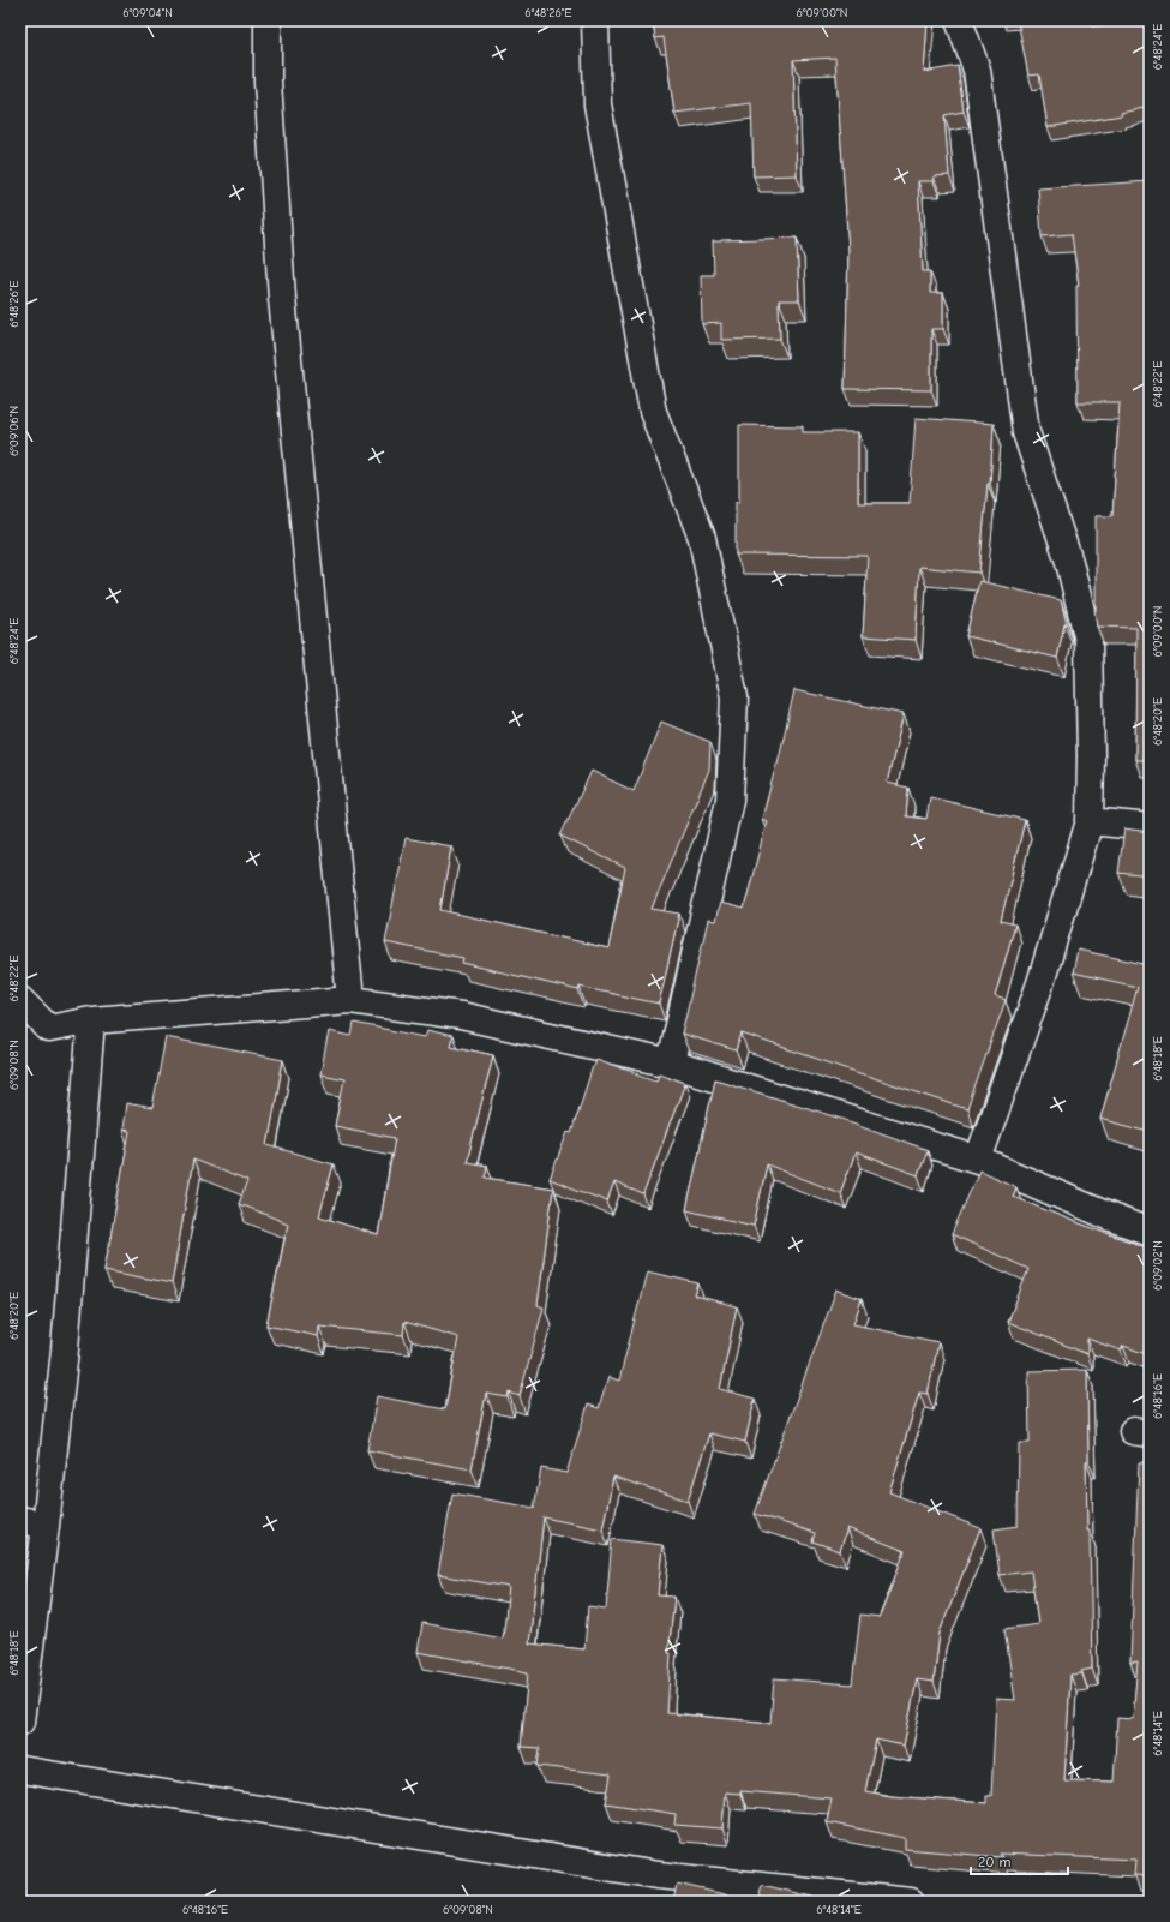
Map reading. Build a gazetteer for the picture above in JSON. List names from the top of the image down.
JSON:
{
  "scale_bar": "20 m",
  "coordinates": [
    "6°09'04\"N",
    "6°48'26\"E",
    "6°09'00\"N",
    "6°48'24\"E",
    "6°48'22\"E",
    "6°09'06\"N",
    "6°48'20\"E",
    "6°48'18\"E",
    "6°09'08\"N",
    "6°09'02\"N",
    "6°48'16\"E",
    "6°48'14\"E"
  ]
}
